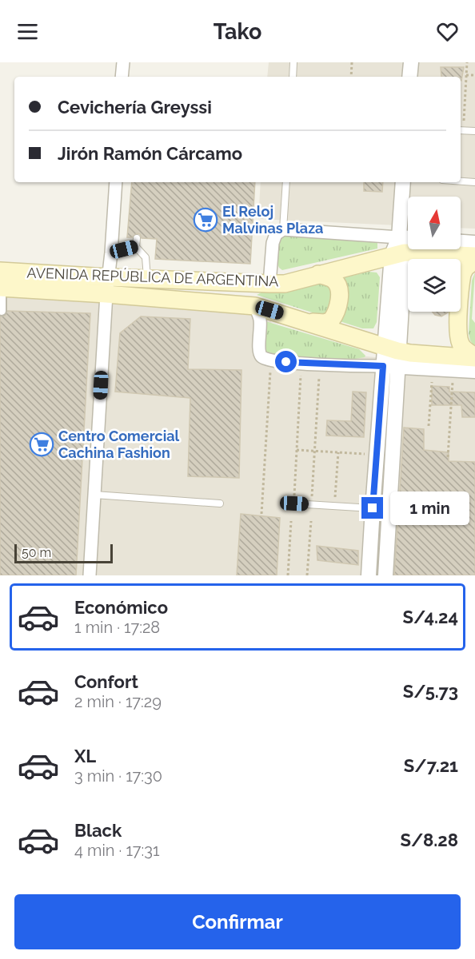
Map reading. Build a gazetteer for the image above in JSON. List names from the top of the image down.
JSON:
{
  "streets": {
    "main road": ["AVENIDA REPÚBLICA DE ARGENTINA"]
  },
  "places": {
    "supermarket": ["El Reloj Malvinas Plaza", "Centro Comercial Cachina Fashion"]
  },
  "scale_bar": "50 m",
  "north": "top",
  "page": {
    "header": "Tako",
    "banner": ["Cevichería Greyssi", "Jirón Ramón Cárcamo"],
    "bubble": "1 min",
    "scale": "50 m",
    "list": [
      {
        "name": "Económico",
        "note": "1 min · 17:28",
        "value": "S/4.24"
      },
      {
        "name": "Confort",
        "note": "2 min · 17:29",
        "value": "S/5.73"
      },
      {
        "name": "XL",
        "note": "3 min · 17:30",
        "value": "S/7.21"
      },
      {
        "name": "Black",
        "note": "4 min · 17:31",
        "value": "S/8.28"
      }
    ],
    "buttons": "Confirmar"
  }
}
